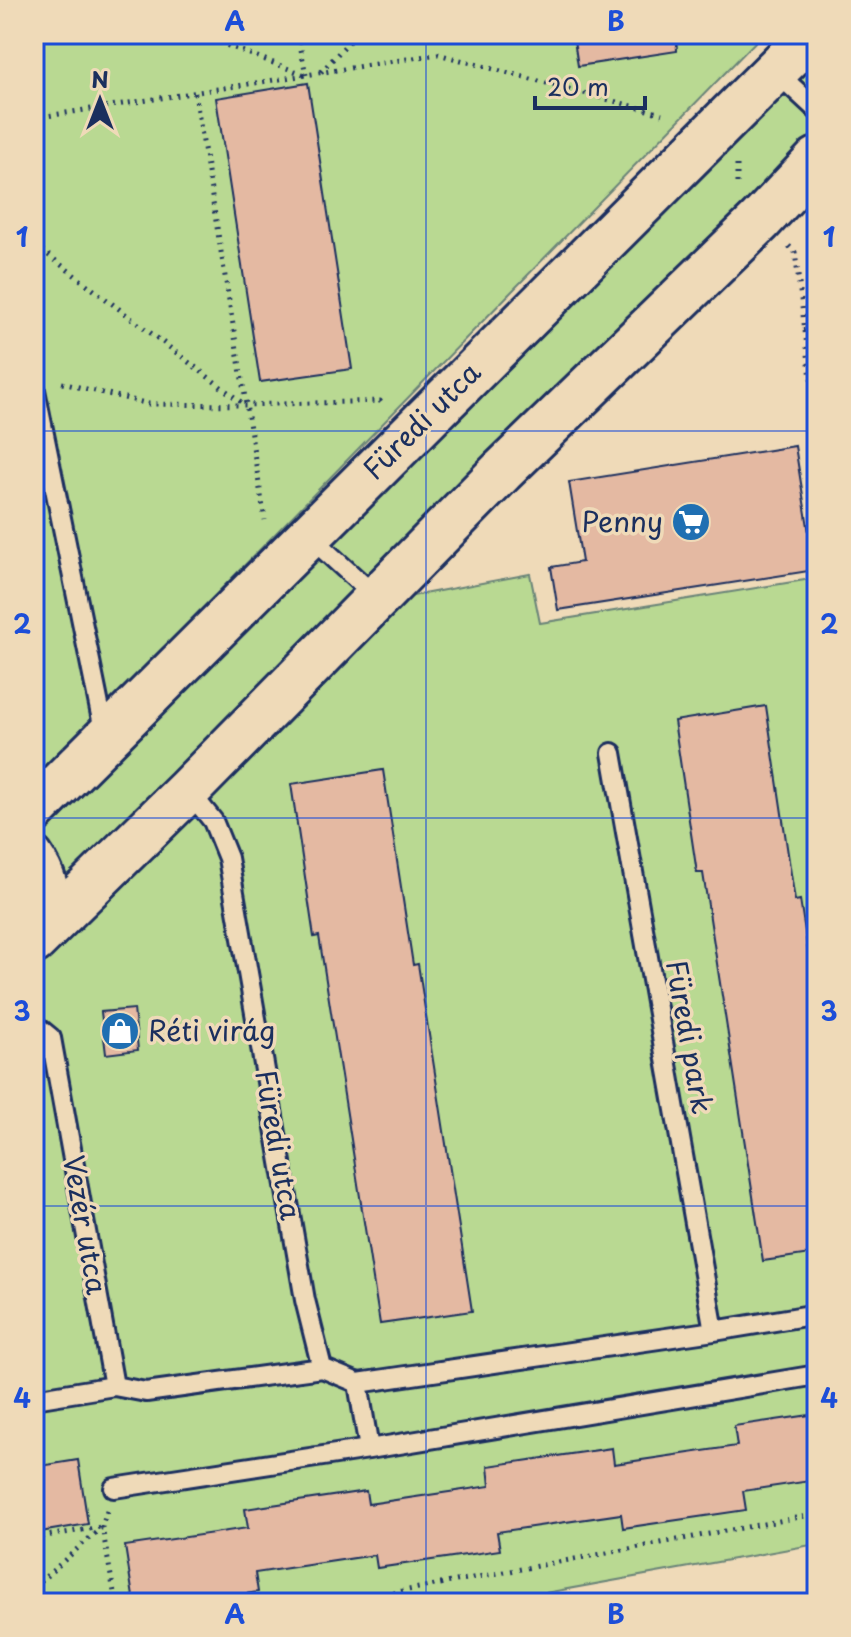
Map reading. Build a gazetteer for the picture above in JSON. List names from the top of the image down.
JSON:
{
  "streets": {
    "main road": ["Füredi utca"],
    "lane": ["Füredi park", "Vezér utca"]
  },
  "places": {
    "supermarket": ["Penny"],
    "shop": ["Réti virág"]
  },
  "scale_bar": "20 m",
  "north": "top",
  "grid": {
    "columns": ["A", "B"],
    "rows": [
      "1",
      "2",
      "3",
      "4"
    ]
  }
}
